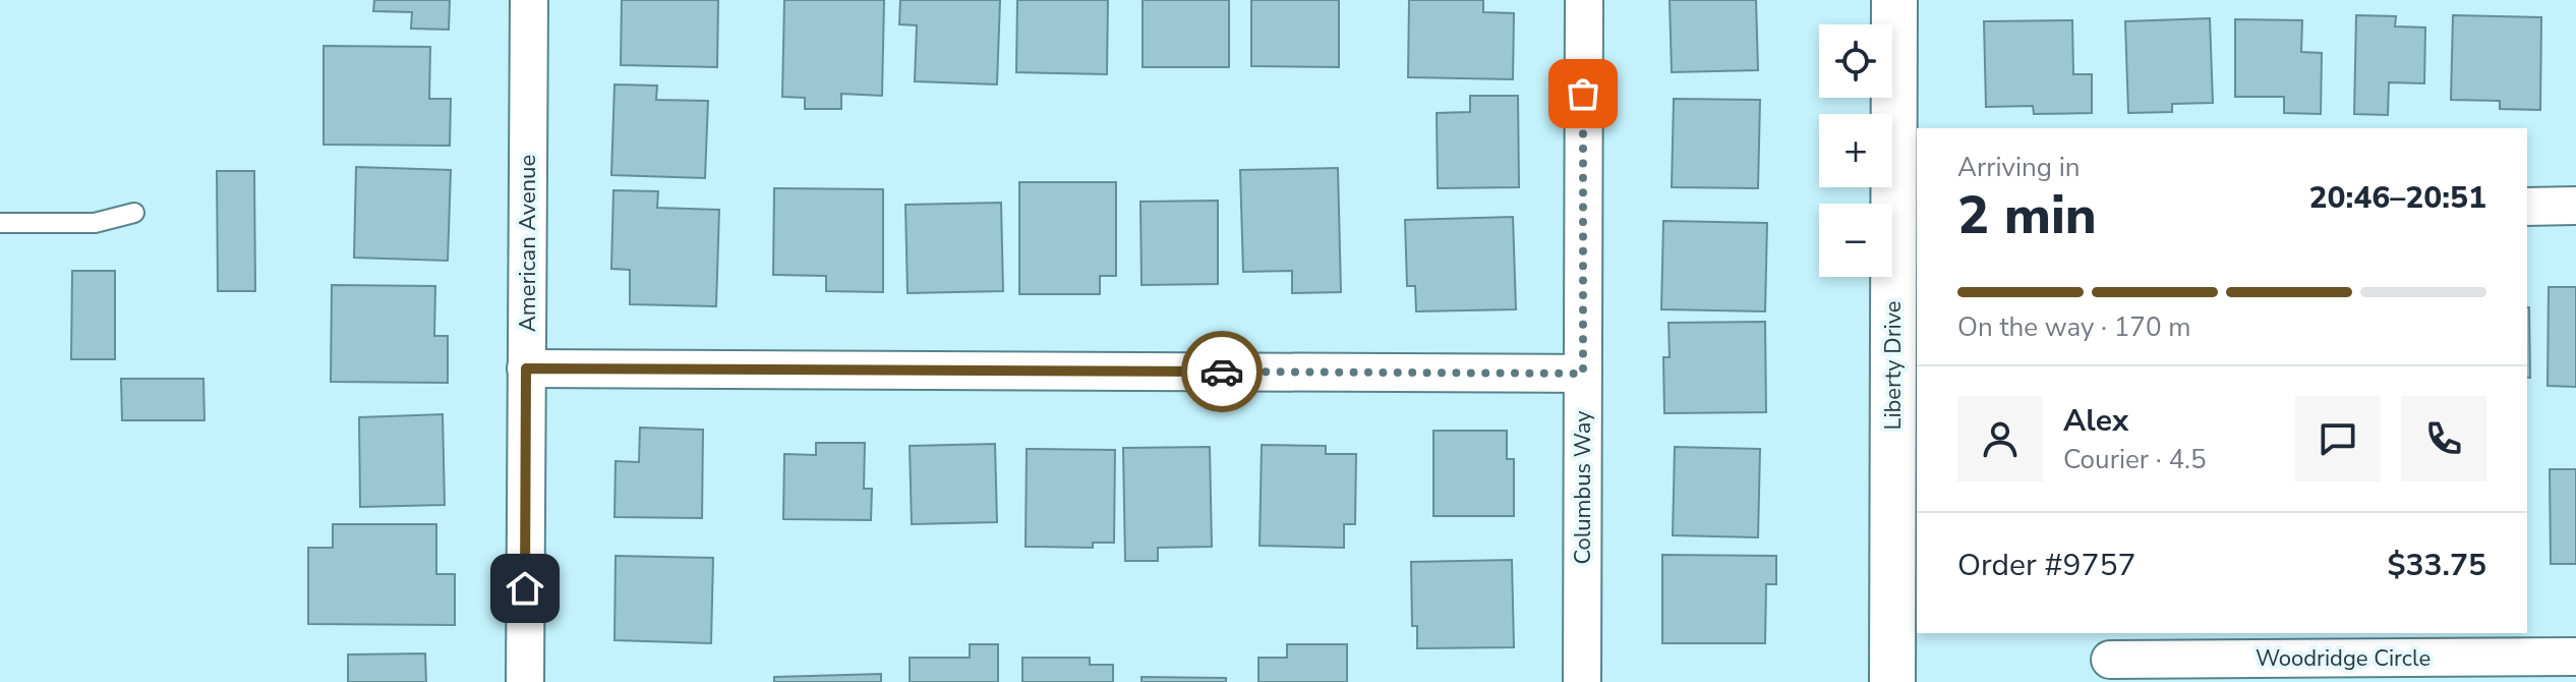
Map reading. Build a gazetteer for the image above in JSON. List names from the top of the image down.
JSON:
{
  "streets": {
    "street": [
      "American Avenue",
      "Liberty Drive",
      "Columbus Way",
      "Woodridge Circle"
    ]
  },
  "page": {
    "map_buttons": ["+", "−"],
    "heading": ["2 min", "Arriving in", "20:46–20:51"],
    "panel": [
      "Alex",
      "Courier · 4.5",
      "Order #9757",
      "$33.75"
    ],
    "bar": "On the way · 170 m"
  }
}
